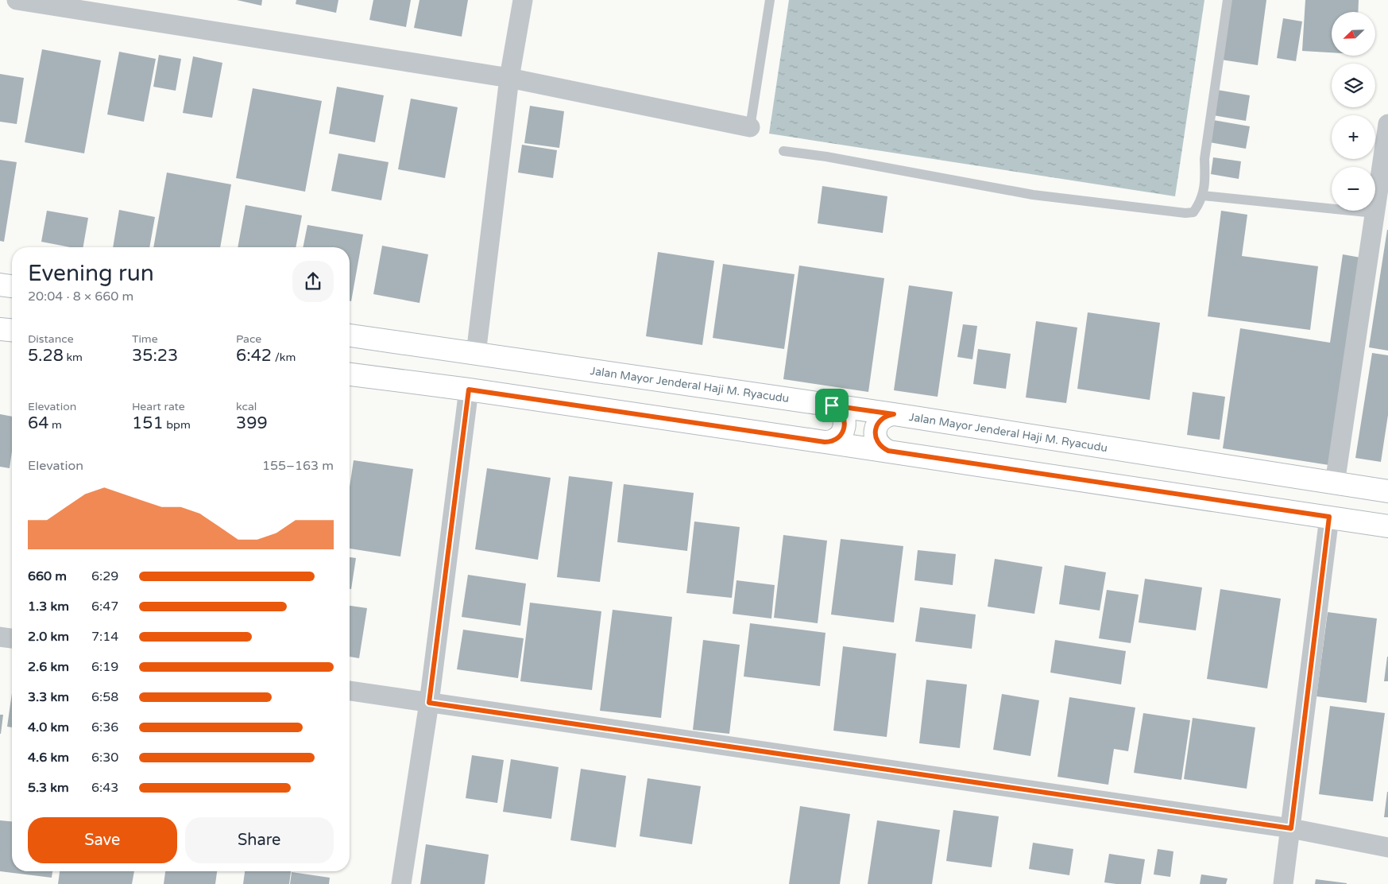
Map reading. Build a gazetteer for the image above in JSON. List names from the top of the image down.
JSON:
{
  "streets": {
    "main road": ["Jalan Mayor Jenderal Haji M. Ryacudu"]
  },
  "north": "bottom left",
  "page": {
    "map_buttons": ["+", "−"],
    "heading": ["Evening run", "20:04 · 8 × 660 m"],
    "stats": [
      ["Distance", "5.28 km"],
      ["Time", "35:23"],
      ["Pace", "6:42 /km"],
      ["Elevation", "64 m"],
      ["Heart rate", "151 bpm"],
      ["kcal", "399"]
    ],
    "chart": ["Elevation", "155–163 m"],
    "list": [
      {
        "name": "660 m",
        "note": "6:29"
      },
      {
        "name": "1.3 km",
        "note": "6:47"
      },
      {
        "name": "2.0 km",
        "note": "7:14"
      },
      {
        "name": "2.6 km",
        "note": "6:19"
      },
      {
        "name": "3.3 km",
        "note": "6:58"
      },
      {
        "name": "4.0 km",
        "note": "6:36"
      },
      {
        "name": "4.6 km",
        "note": "6:30"
      },
      {
        "name": "5.3 km",
        "note": "6:43"
      }
    ],
    "buttons": ["Save", "Share"]
  }
}
